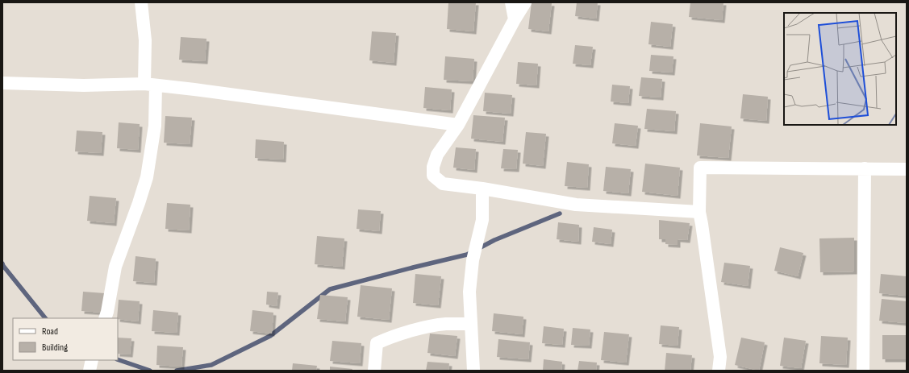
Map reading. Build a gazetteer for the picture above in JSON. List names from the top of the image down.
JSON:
{
  "legend": ["Road", "Building"]
}
